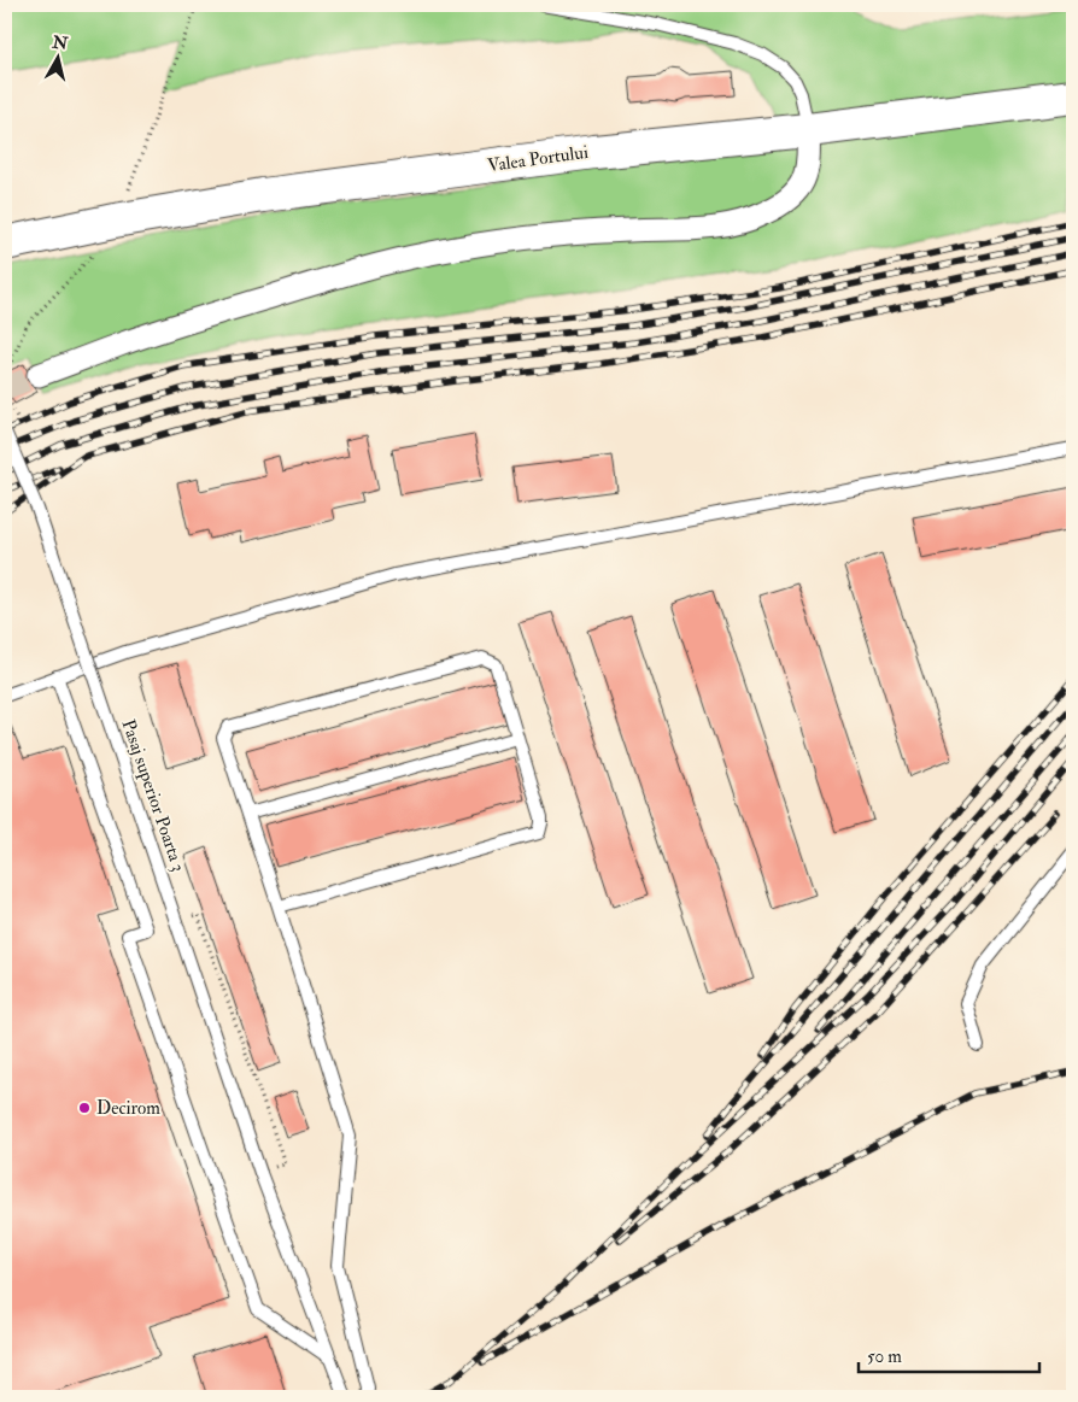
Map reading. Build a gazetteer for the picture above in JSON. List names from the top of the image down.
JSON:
{
  "streets": {
    "street": ["Valea Portului"],
    "lane": ["Pasaj superior Poarta 3"]
  },
  "places": ["Decirom"],
  "scale_bar": "50 m",
  "north": "top"
}
